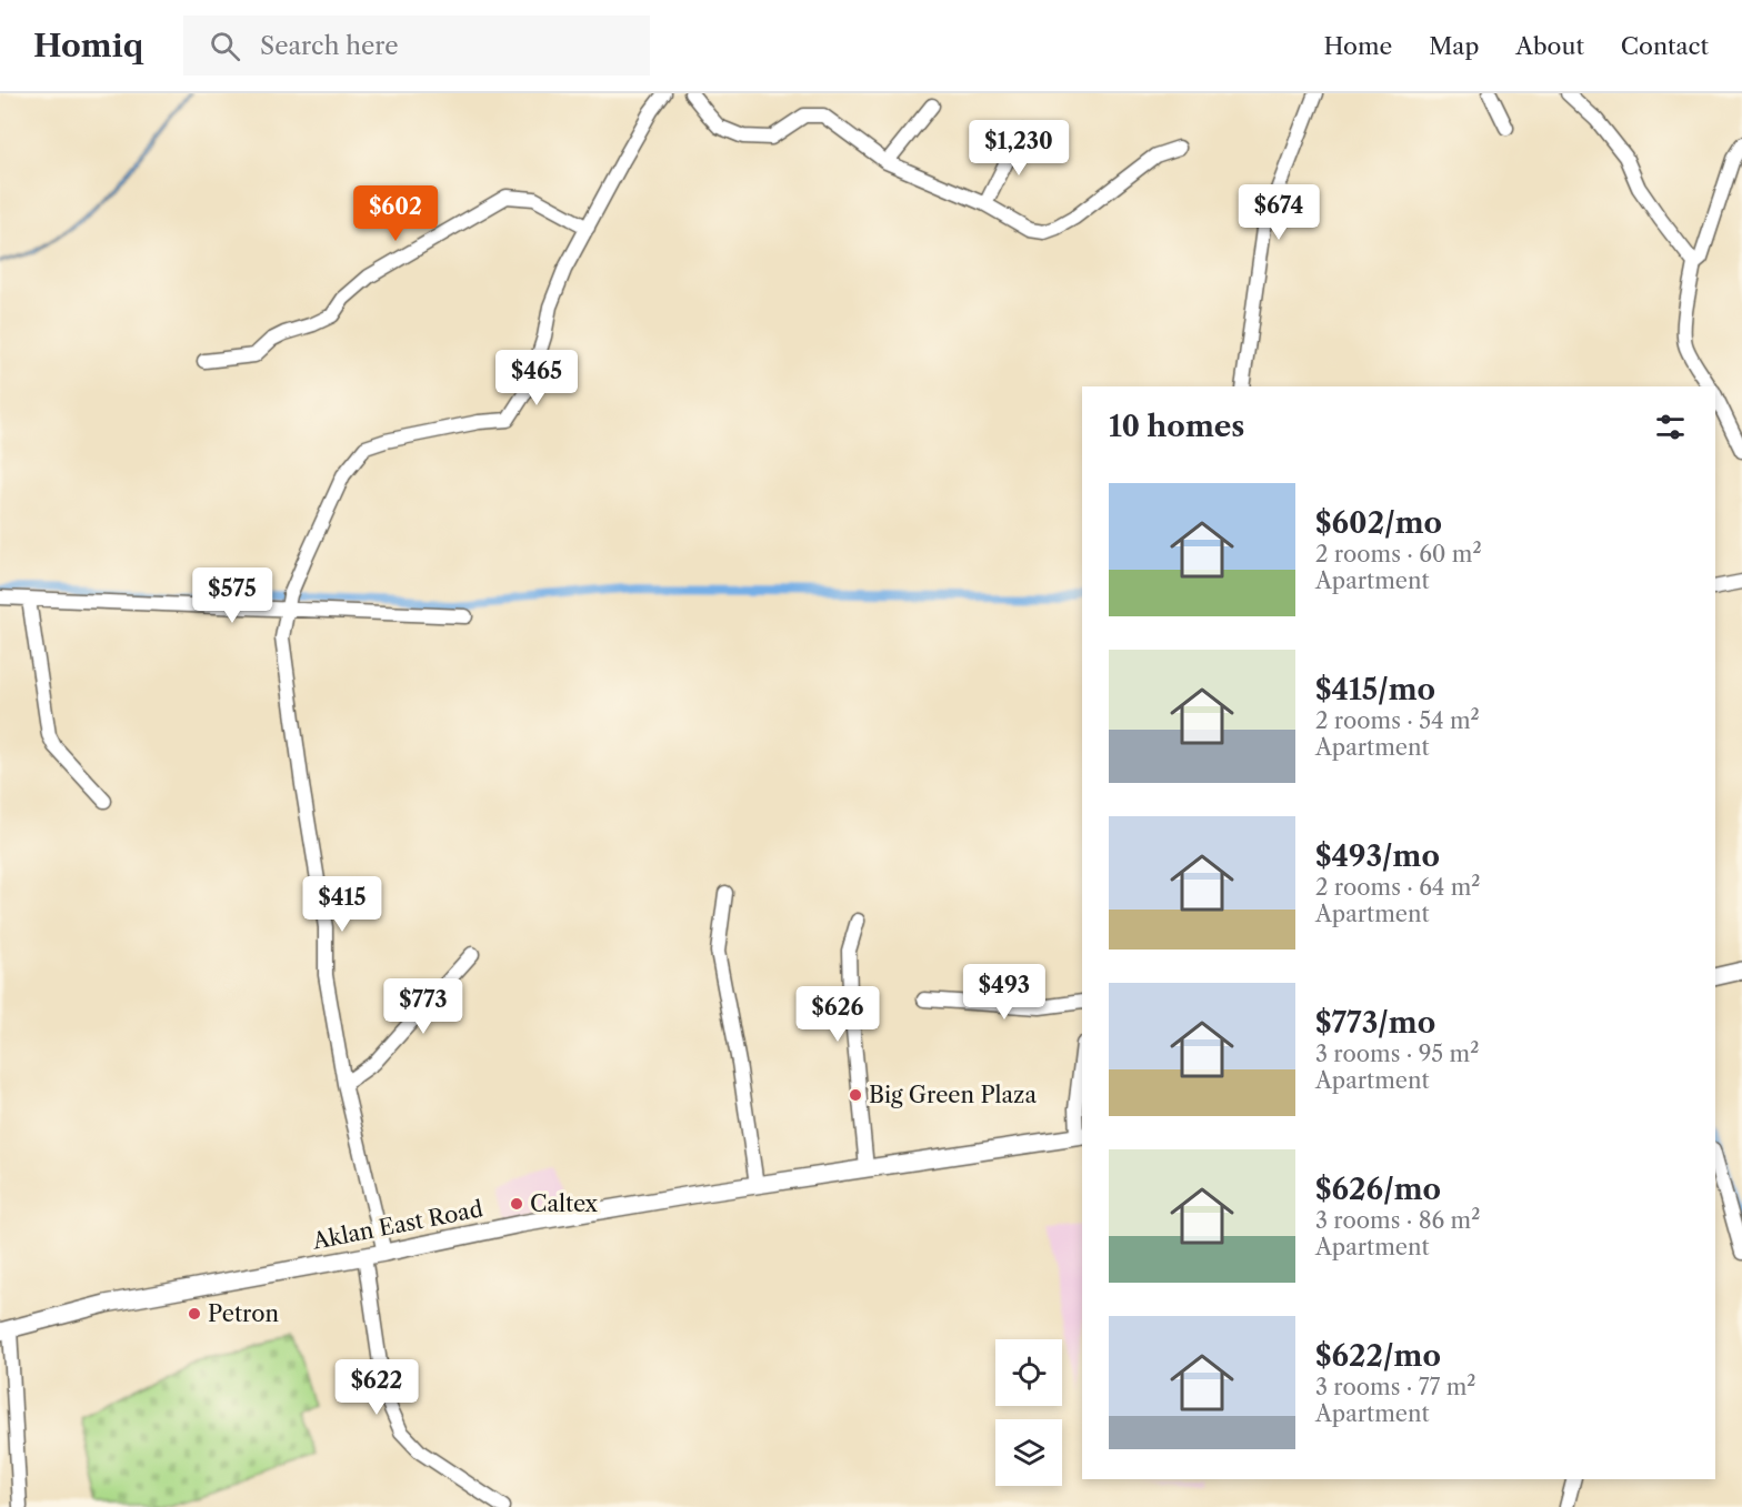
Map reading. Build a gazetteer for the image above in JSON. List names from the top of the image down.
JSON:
{
  "streets": {
    "main road": ["Aklan East Road"]
  },
  "places": ["Big Green Plaza", "Caltex", "Petron"],
  "page": {
    "header": "Homiq",
    "search": "Search here",
    "nav": [
      "Home",
      "Map",
      "About",
      "Contact"
    ],
    "price": [
      "$1,230",
      "$674",
      "$602",
      "$465",
      "$575",
      "$415",
      "$493",
      "$773",
      "$626",
      "$622"
    ],
    "heading": "10 homes",
    "list": [
      {
        "name": "$602/mo",
        "note": "2 rooms · 60 m² · Apartment"
      },
      {
        "name": "$415/mo",
        "note": "2 rooms · 54 m² · Apartment"
      },
      {
        "name": "$493/mo",
        "note": "2 rooms · 64 m² · Apartment"
      },
      {
        "name": "$773/mo",
        "note": "3 rooms · 95 m² · Apartment"
      },
      {
        "name": "$626/mo",
        "note": "3 rooms · 86 m² · Apartment"
      },
      {
        "name": "$622/mo",
        "note": "3 rooms · 77 m² · Apartment"
      }
    ]
  }
}
